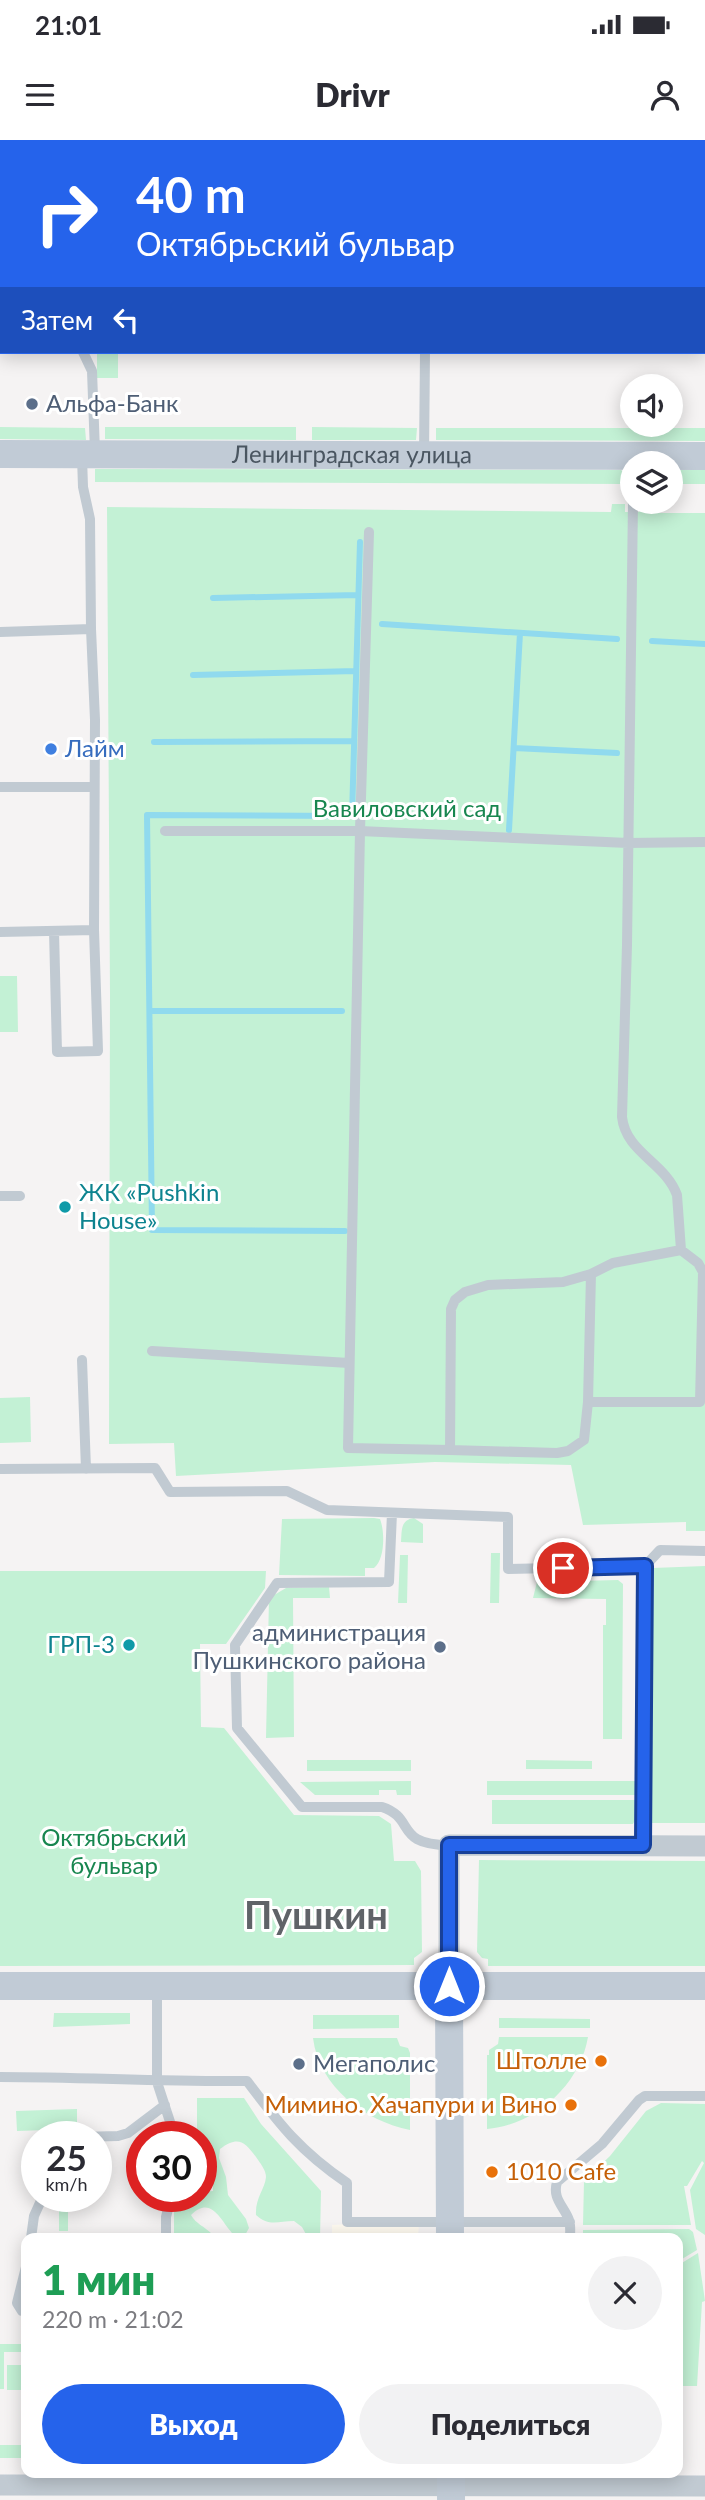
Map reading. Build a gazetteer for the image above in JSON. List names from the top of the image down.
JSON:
{
  "streets": {
    "main road": ["Ленинградская улица"]
  },
  "districts": ["Пушкин"],
  "parks": ["Вавиловский сад", "Октябрьский бульвар"],
  "places": [
    "Альфа-Банк",
    "Лайм",
    "ЖК «Pushkin House»",
    "ГРП-3",
    "администрация Пушкинского района",
    "Штолле",
    "Мегаполис",
    "Мимино. Хачапури и Вино",
    "1010 Cafe"
  ],
  "page": {
    "status": "21:01",
    "header": "Drivr",
    "turn": ["40 m", "Октябрьский бульвар"],
    "then": "Затем",
    "speed": "25 km/h",
    "limit": "30",
    "heading": ["1 мин", "220 m · 21:02"],
    "buttons": ["Выход", "Поделиться"]
  }
}
